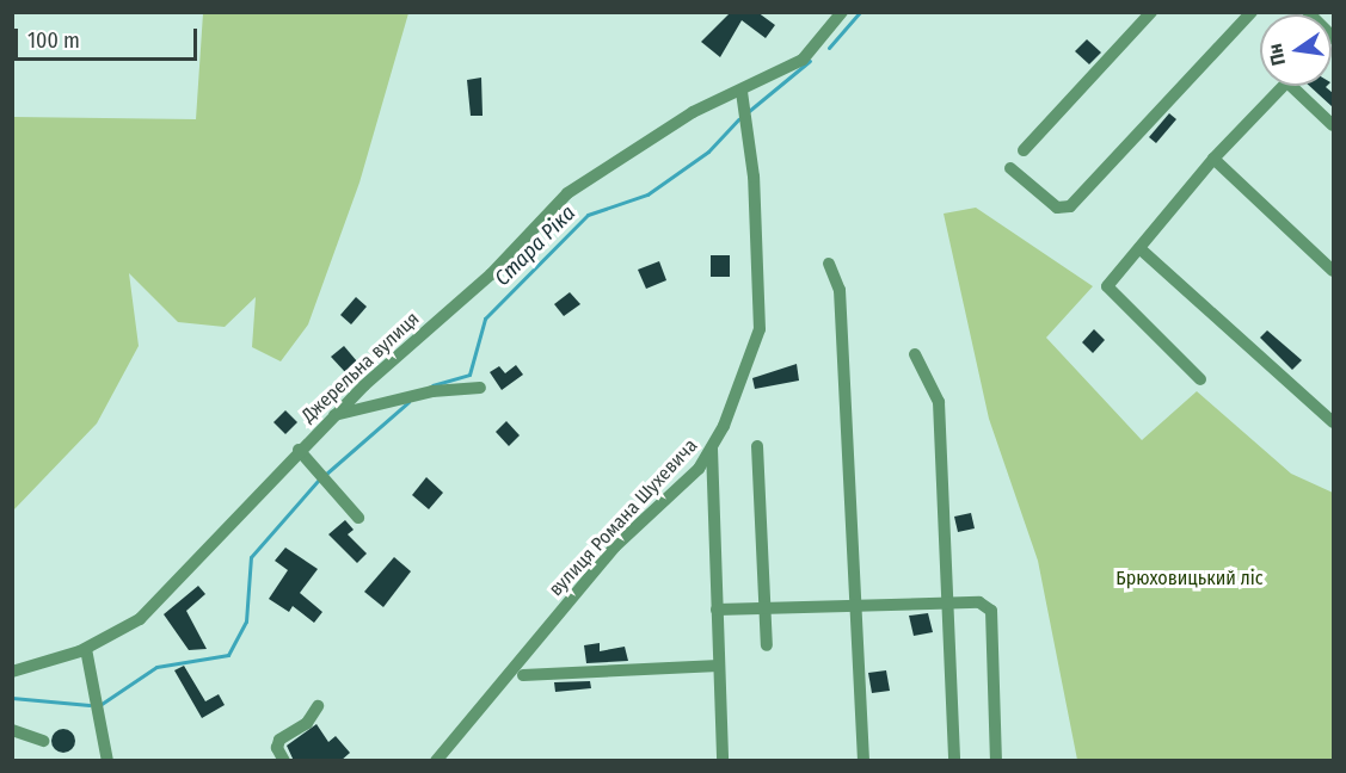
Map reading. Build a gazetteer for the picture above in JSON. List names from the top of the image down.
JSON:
{
  "streets": {
    "street": ["Джерельна вулиця", "вулиця Романа Шухевича"]
  },
  "crossings": [
    ["Джерельна вулиця", "вулиця Романа Шухевича"]
  ],
  "water": ["Стара Ріка"],
  "parks": ["Брюховицький ліс"],
  "scale_bar": "100 m",
  "north": "left"
}
